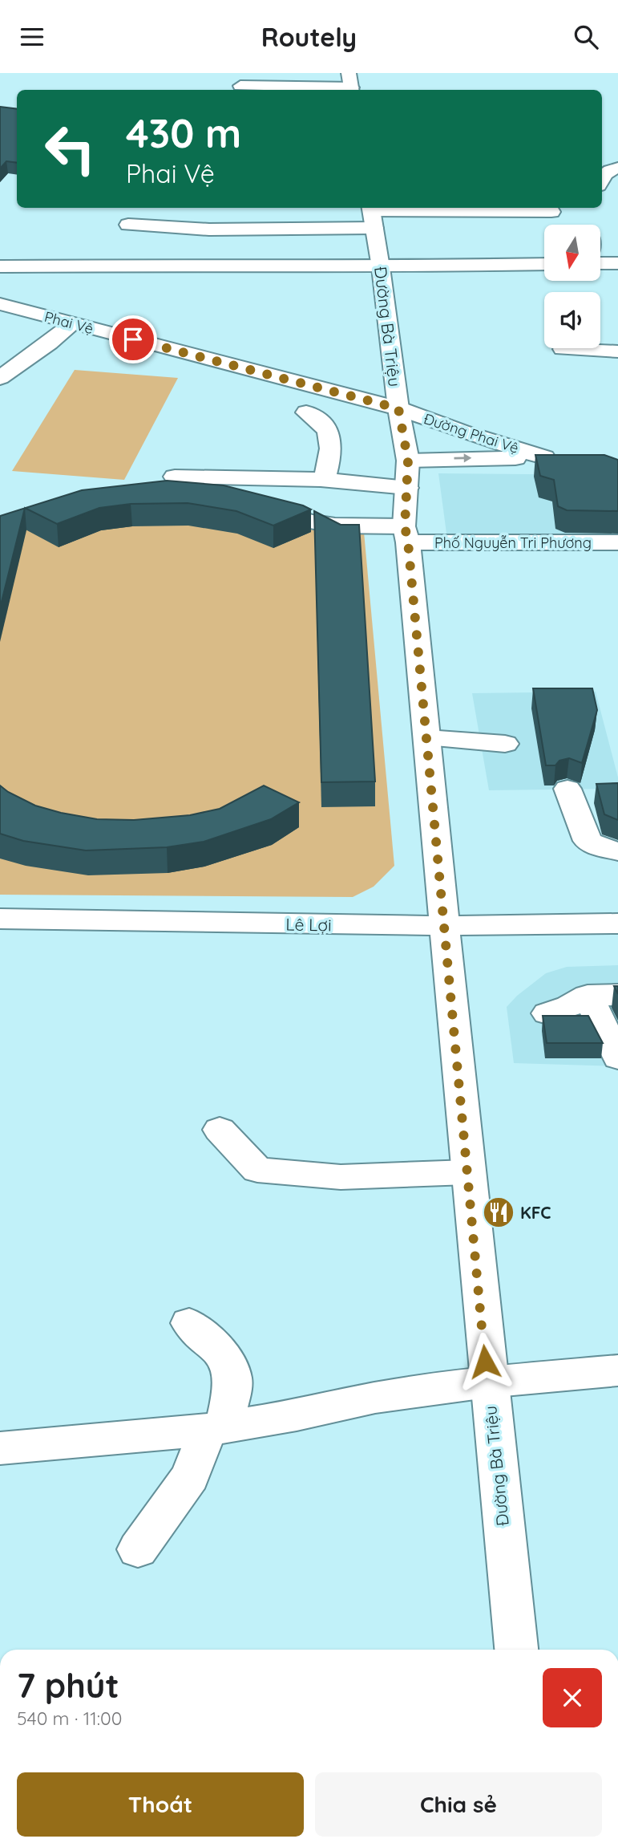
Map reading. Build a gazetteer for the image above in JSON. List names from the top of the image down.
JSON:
{
  "streets": {
    "street": [
      "Phai Vệ",
      "Đường Bà Triệu",
      "Đường Phai Vệ",
      "Phố Nguyễn Tri Phương",
      "Lê Lợi"
    ]
  },
  "crossings": [
    ["Phai Vệ", "Đường Bà Triệu"],
    ["Phai Vệ", "Đường Phai Vệ"],
    ["Đường Bà Triệu", "Đường Phai Vệ"],
    ["Đường Bà Triệu", "Phố Nguyễn Tri Phương"],
    ["Đường Bà Triệu", "Lê Lợi"]
  ],
  "places": {
    "restaurant": ["KFC"]
  },
  "north": "bottom",
  "page": {
    "header": "Routely",
    "turn": ["430 m", "Phai Vệ"],
    "heading": ["7 phút", "540 m · 11:00"],
    "buttons": ["Thoát", "Chia sẻ"]
  }
}
